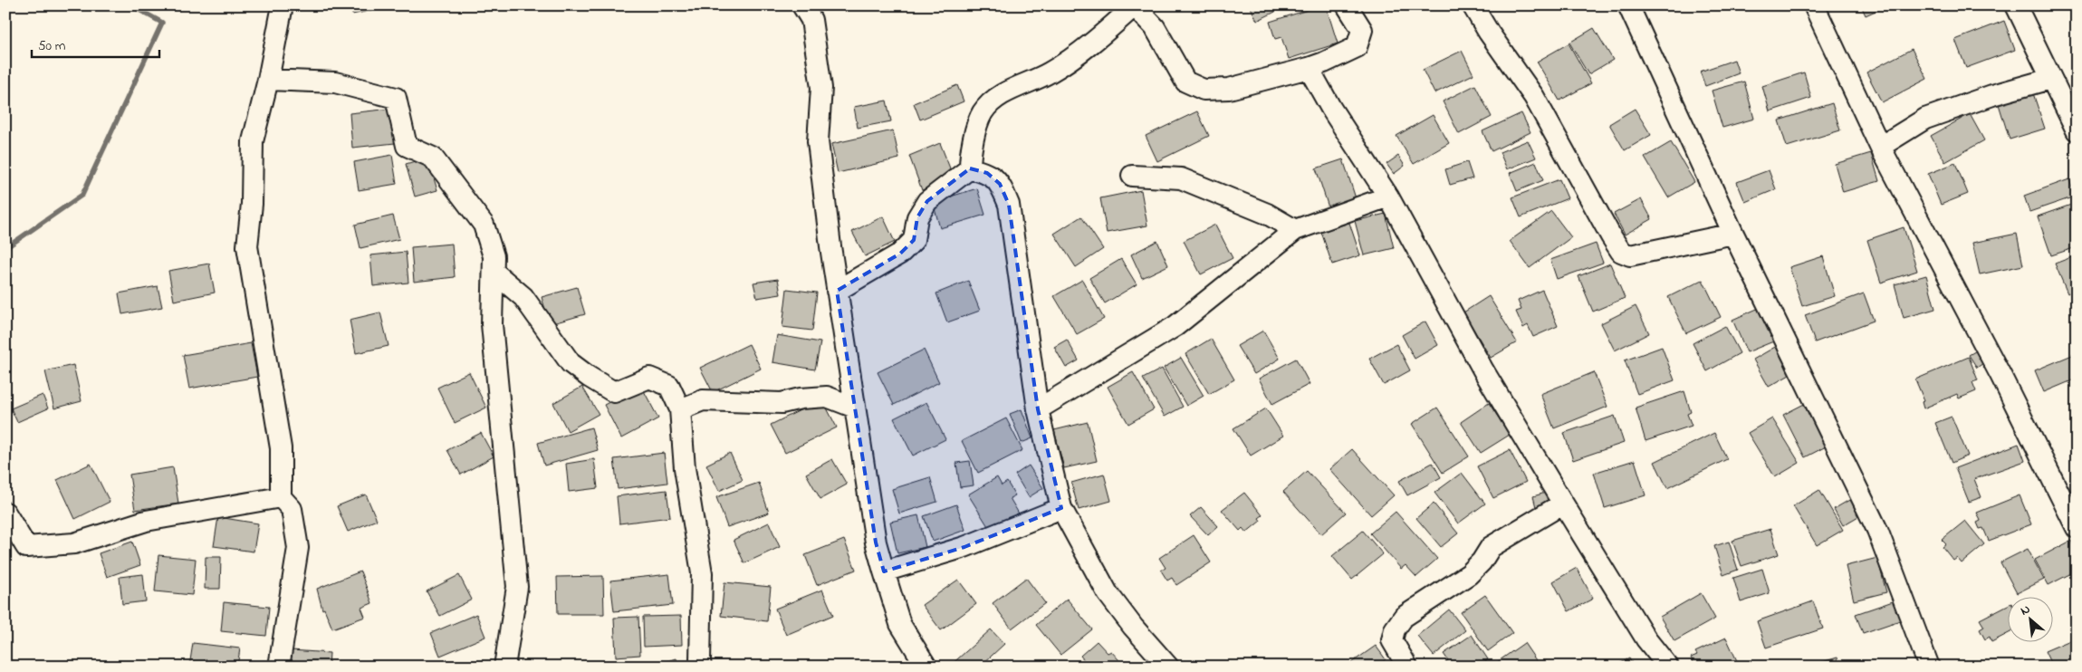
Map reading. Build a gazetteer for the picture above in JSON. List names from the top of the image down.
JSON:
{
  "scale_bar": "50 m",
  "north": "top left"
}
